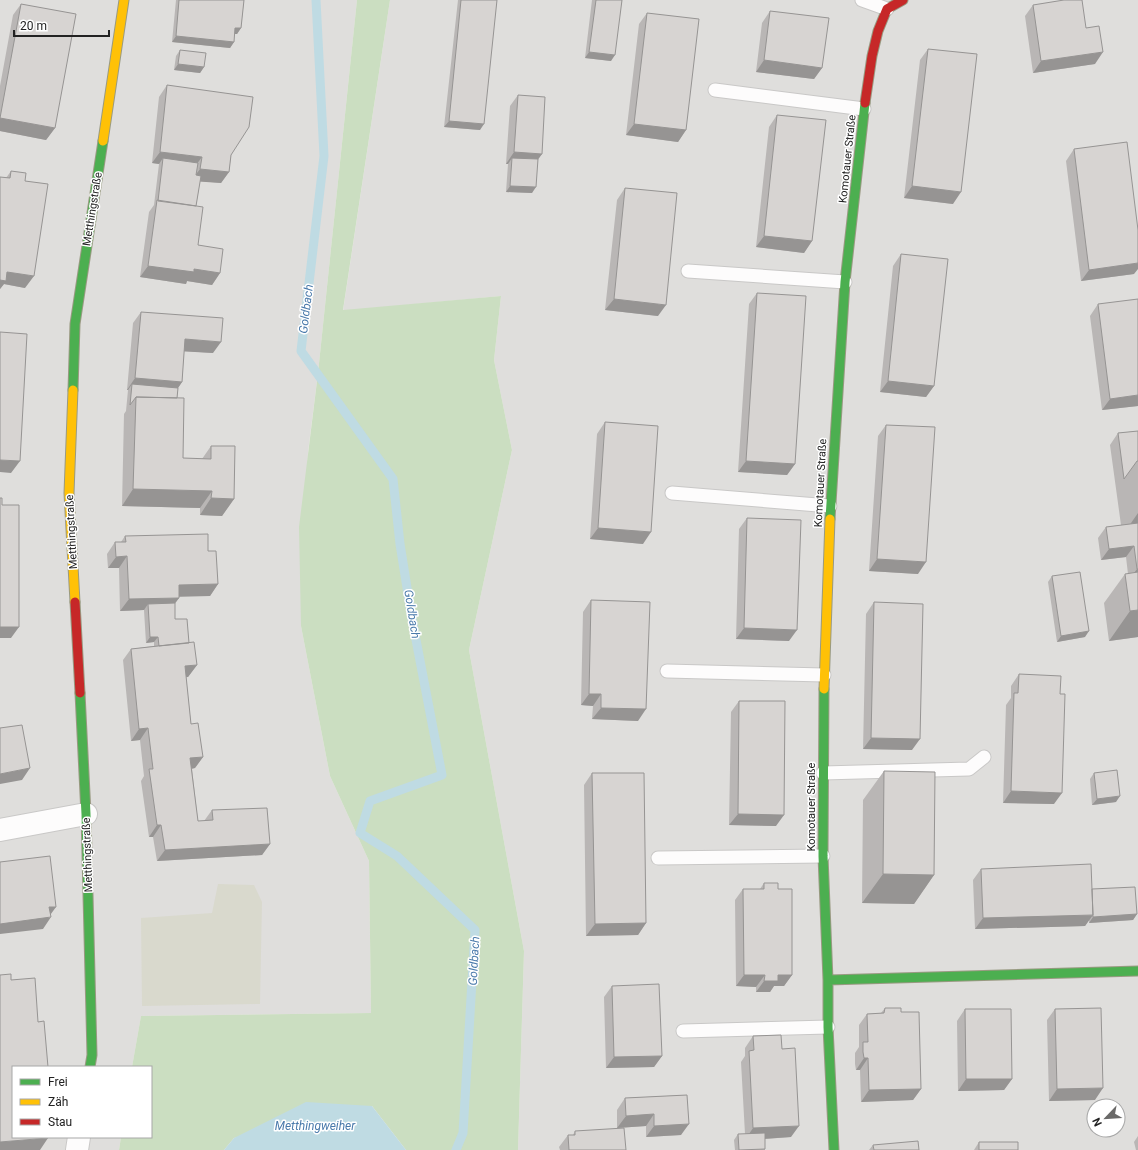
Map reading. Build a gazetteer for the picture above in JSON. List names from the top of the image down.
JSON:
{
  "streets": {
    "street": ["Komotauer Straße", "Metthingstraße"]
  },
  "water": ["Goldbach", "Metthingweiher"],
  "legend": ["Frei", "Zäh", "Stau"],
  "scale_bar": "20 m",
  "north": "bottom left"
}
